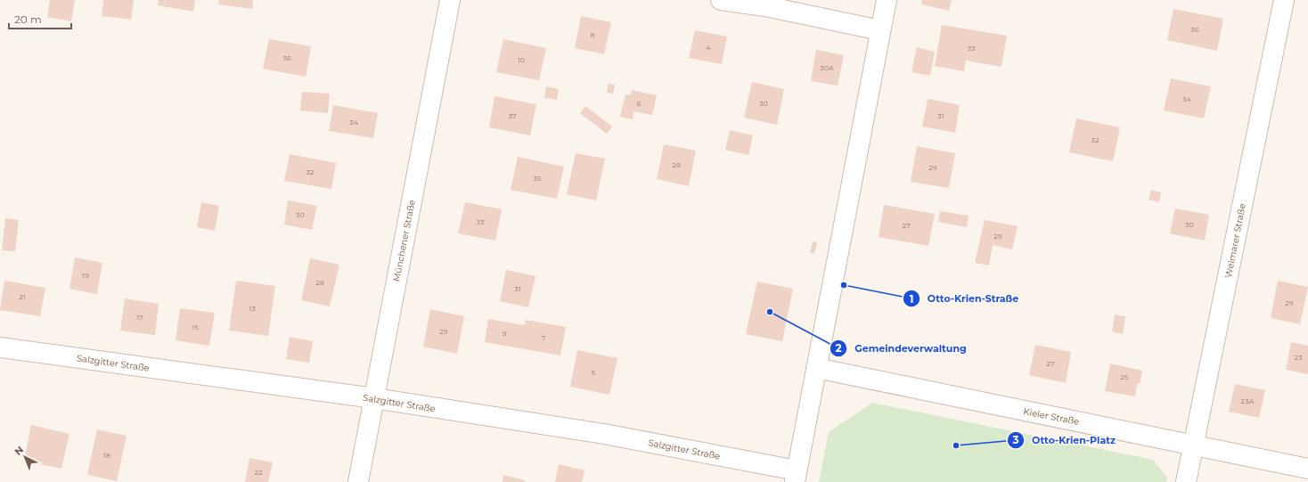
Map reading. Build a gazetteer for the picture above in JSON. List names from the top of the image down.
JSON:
{
  "streets": {
    "street": [
      "Münchener Straße",
      "Weimarer Straße",
      "Salzgitter Straße",
      "Kieler Straße"
    ]
  },
  "crossings": [
    ["Münchener Straße", "Salzgitter Straße"],
    ["Weimarer Straße", "Kieler Straße"]
  ],
  "places": ["Otto-Krien-Straße", "Gemeindeverwaltung", "Otto-Krien-Platz"],
  "house_numbers": [
    "36",
    "8",
    "4",
    "33",
    "36",
    "10",
    "30A",
    "34",
    "6",
    "30",
    "37",
    "31",
    "34",
    "32",
    "28",
    "29",
    "32",
    "35",
    "30",
    "33",
    "30",
    "27",
    "29",
    "19",
    "28",
    "31",
    "21",
    "29",
    "13",
    "17",
    "15",
    "29",
    "9",
    "7",
    "23",
    "27",
    "5",
    "25",
    "23A",
    "18",
    "22"
  ],
  "scale_bar": "20 m",
  "north": "top left"
}
